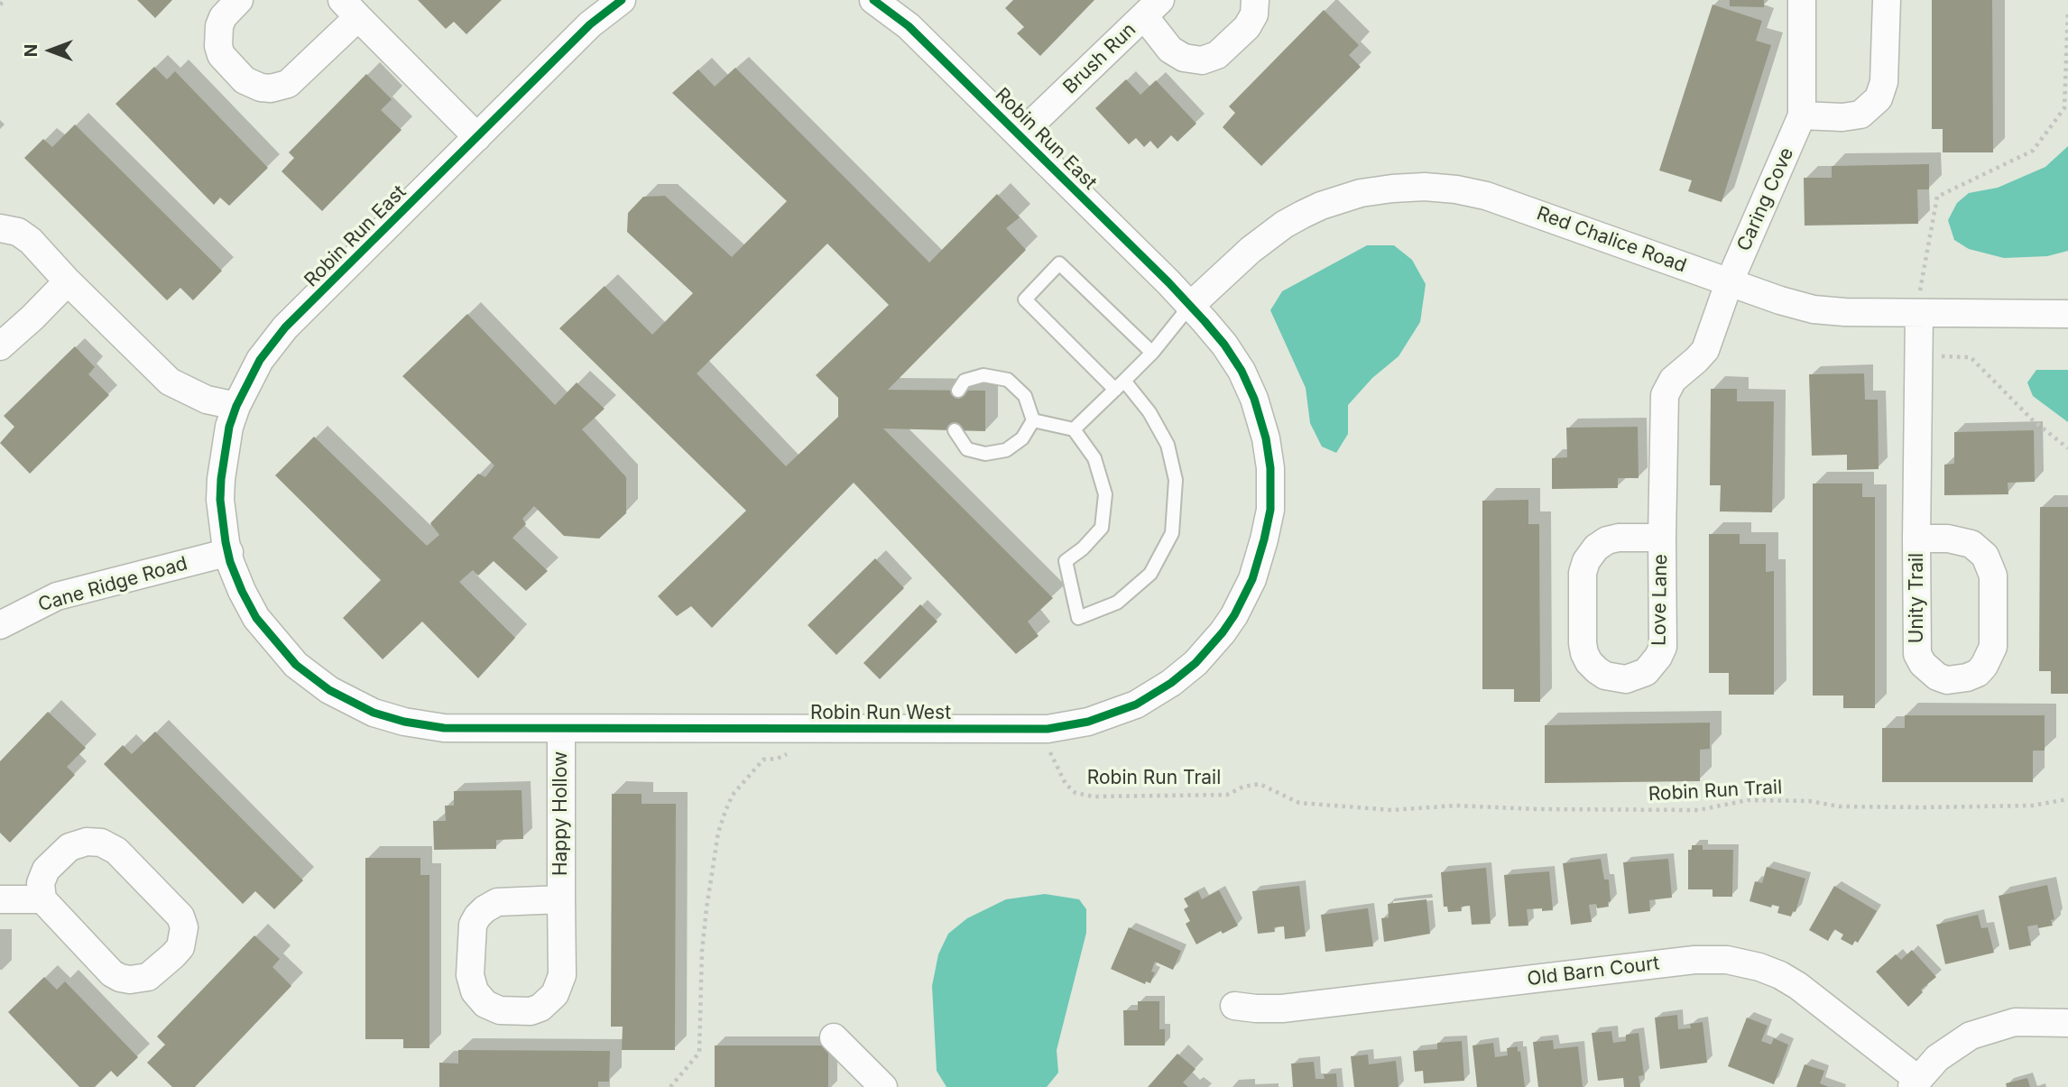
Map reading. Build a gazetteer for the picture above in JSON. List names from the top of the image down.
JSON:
{
  "streets": {
    "street": [
      "Brush Run",
      "Robin Run East",
      "Caring Cove",
      "Red Chalice Road",
      "Cane Ridge Road",
      "Unity Trail",
      "Love Lane",
      "Robin Run West",
      "Happy Hollow",
      "Old Barn Court"
    ],
    "path": ["Robin Run Trail"]
  },
  "crossings": [
    ["Brush Run", "Robin Run East"],
    ["Robin Run East", "Red Chalice Road"],
    ["Robin Run East", "Cane Ridge Road"],
    ["Robin Run East", "Robin Run West"],
    ["Caring Cove", "Red Chalice Road"],
    ["Caring Cove", "Love Lane"],
    ["Red Chalice Road", "Unity Trail"],
    ["Red Chalice Road", "Love Lane"],
    ["Red Chalice Road", "Robin Run West"],
    ["Cane Ridge Road", "Robin Run West"],
    ["Robin Run West", "Happy Hollow"]
  ],
  "north": "left"
}
